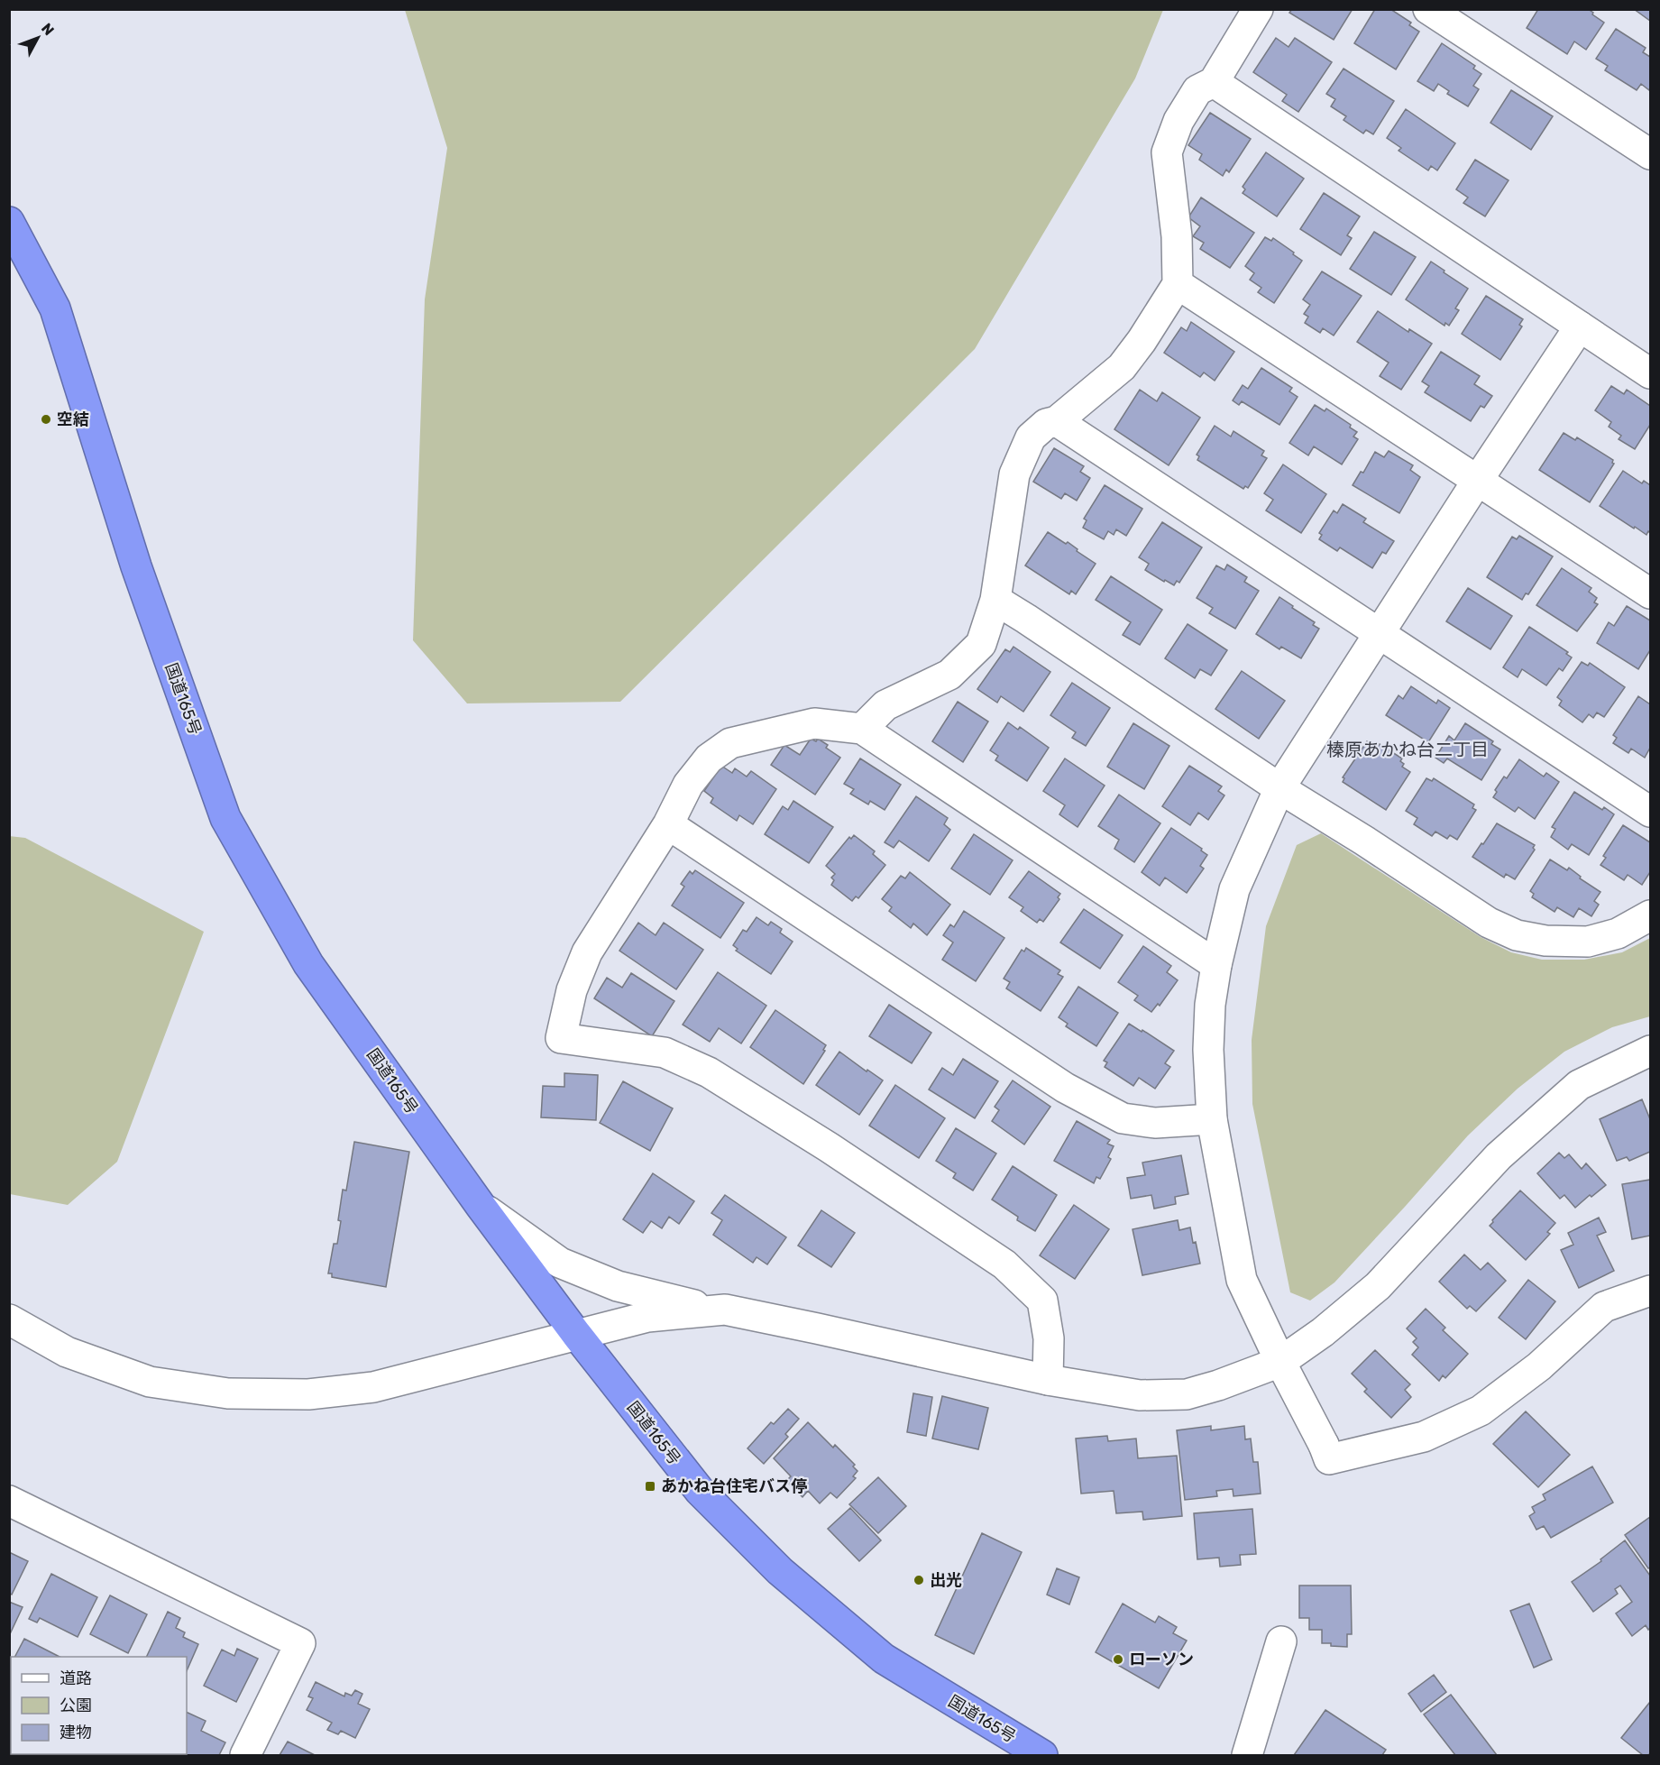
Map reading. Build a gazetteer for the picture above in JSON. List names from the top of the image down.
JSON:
{
  "streets": {
    "highway": ["国道165号"]
  },
  "districts": ["榛原あかね台二丁目"],
  "places": {
    "other": ["空結", "出光", "ローソン"],
    "transit": ["あかね台住宅バス停"]
  },
  "legend": ["道路", "公園", "建物"],
  "north": "top right"
}
